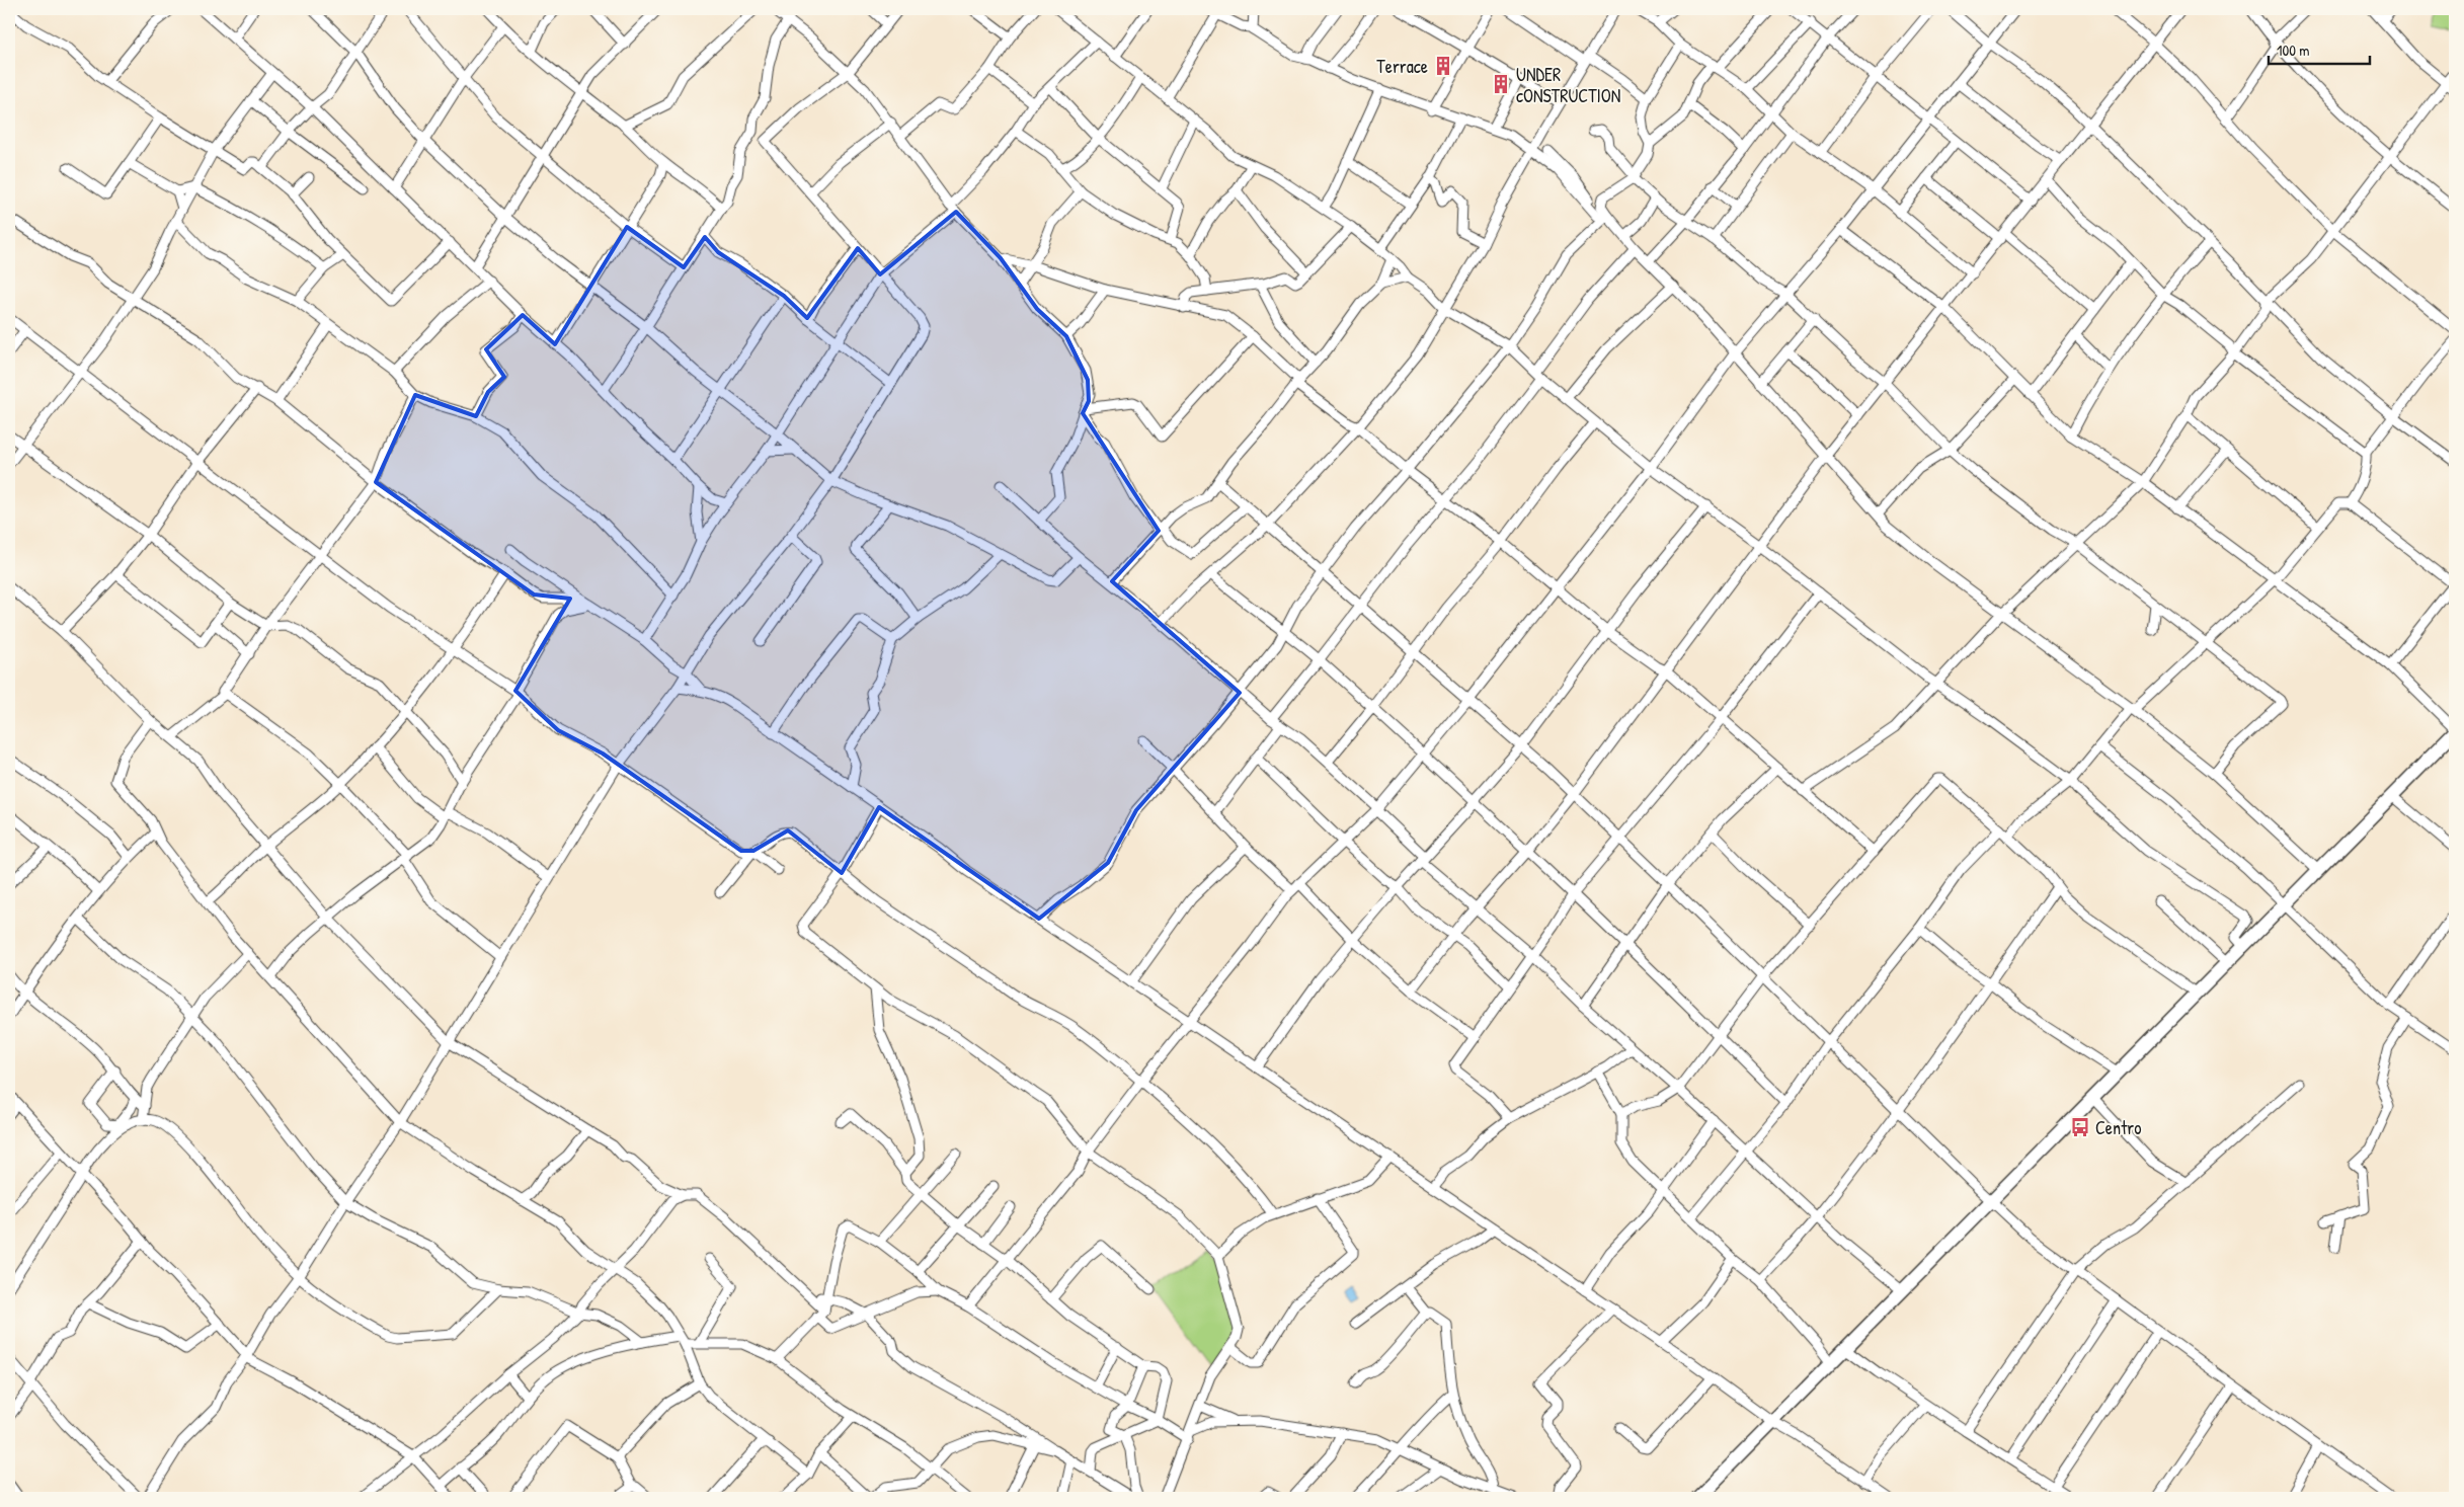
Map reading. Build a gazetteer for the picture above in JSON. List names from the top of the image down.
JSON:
{
  "places": {
    "building": ["Terrace", "UNDER cONSTRUCTION"],
    "bus stop": ["Centro"]
  },
  "scale_bar": "100 m"
}
